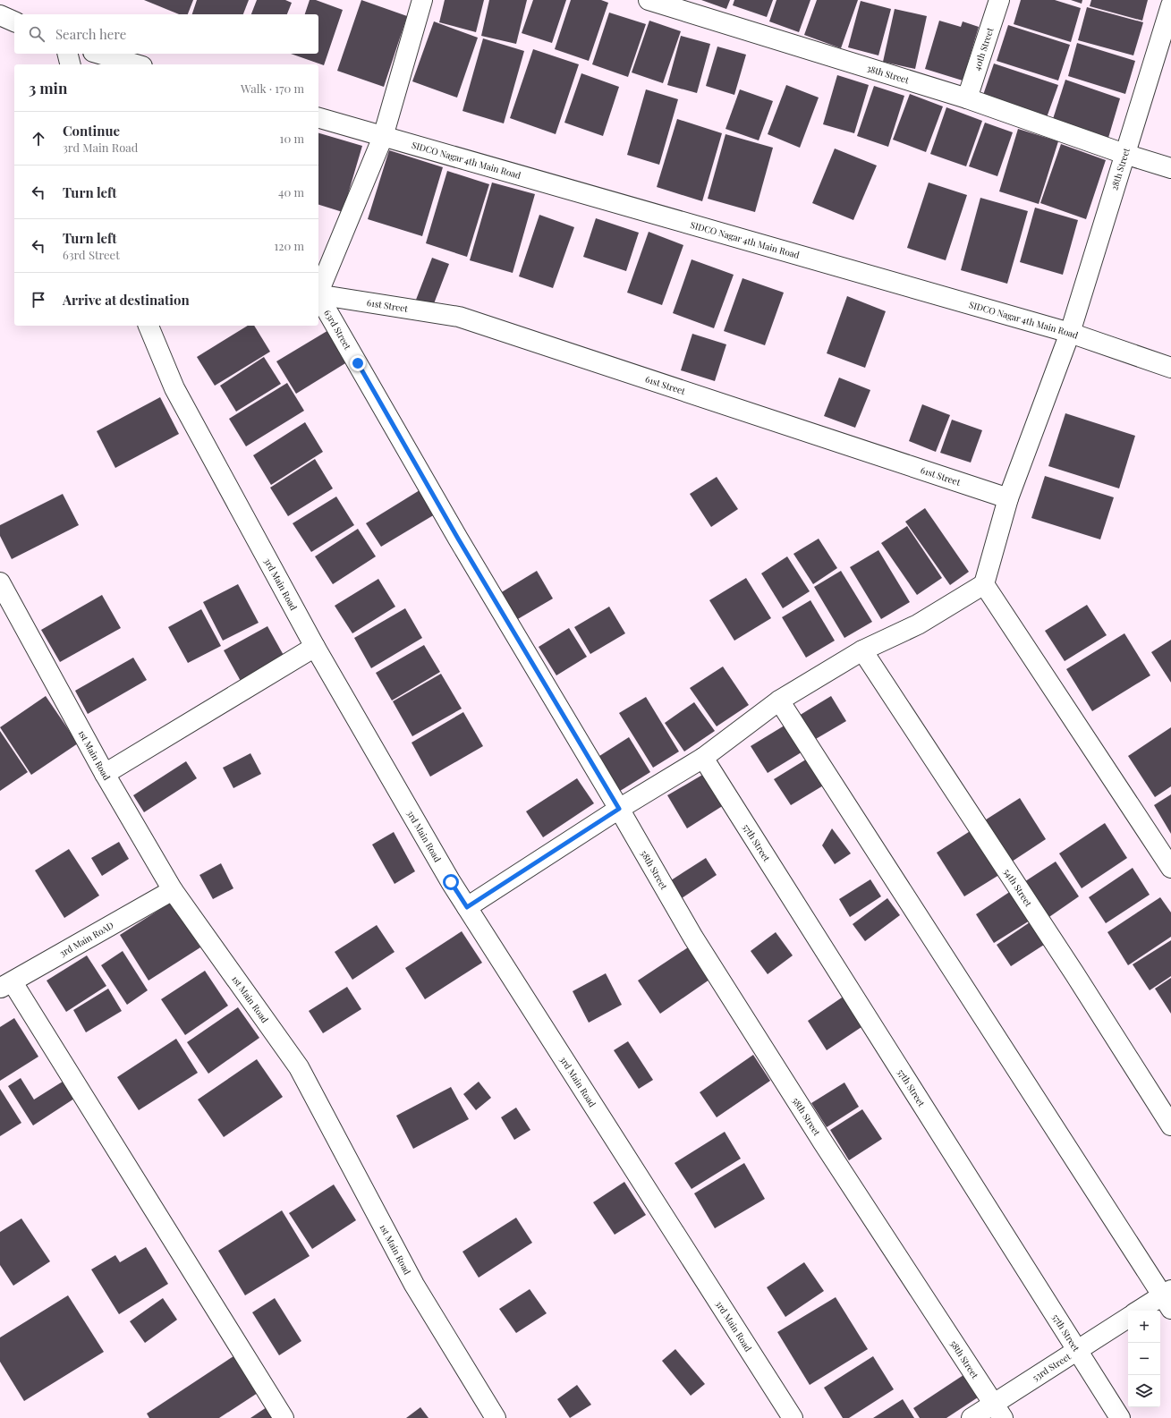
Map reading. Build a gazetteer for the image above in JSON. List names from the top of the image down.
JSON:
{
  "streets": {
    "street": [
      "40th Street",
      "38th Street",
      "SIDCO Nagar 4th Main Road",
      "28th Street",
      "61st Street",
      "63rd Street",
      "3rd Main Road",
      "1st Main Road",
      "57th Street",
      "58th Street",
      "54th Street",
      "3rd Main RoAD",
      "53rd Street"
    ]
  },
  "crossings": [
    ["40th Street", "38th Street"],
    ["38th Street", "28th Street"],
    ["SIDCO Nagar 4th Main Road", "28th Street"],
    ["28th Street", "61st Street"],
    ["63rd Street", "58th Street"],
    ["1st Main Road", "3rd Main RoAD"],
    ["57th Street", "53rd Street"],
    ["58th Street", "53rd Street"]
  ],
  "page": {
    "search": "Search here",
    "heading": ["3 min", "Walk · 170 m"],
    "list": [
      ["Continue", "3rd Main Road", "10 m"],
      ["Turn left", "40 m"],
      ["Turn left", "63rd Street", "120 m"],
      "Arrive at destination"
    ],
    "map_buttons": ["+", "−"]
  }
}
